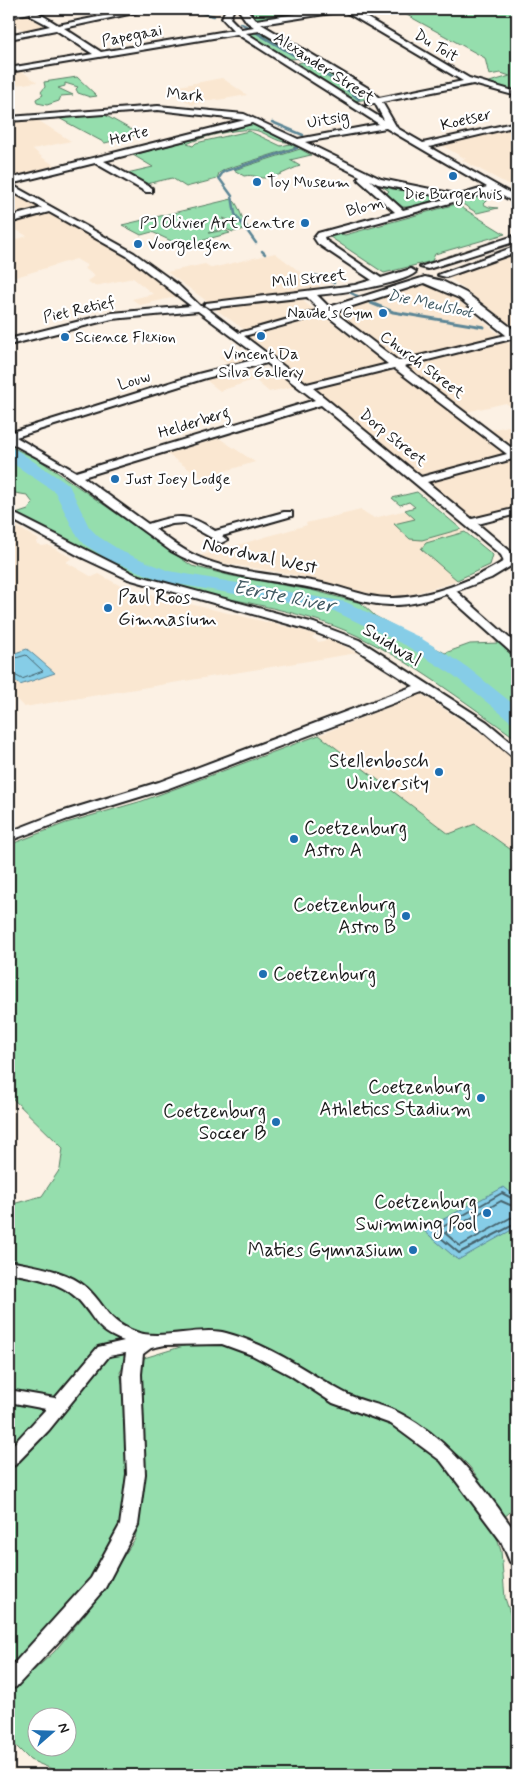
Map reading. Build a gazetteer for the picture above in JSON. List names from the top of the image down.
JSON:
{
  "streets": {
    "street": [
      "Papegaai",
      "Du Toit",
      "Alexander Street",
      "Mark",
      "Uitsig",
      "Koetser",
      "Herte",
      "Blom",
      "Mill Street",
      "Piet Retief",
      "Church Street",
      "Louw",
      "Helderberg",
      "Dorp Street",
      "Noordwal West",
      "Suidwal"
    ]
  },
  "crossings": [
    ["Papegaai", "Alexander Street"],
    ["Alexander Street", "Uitsig"],
    ["Alexander Street", "Koetser"],
    ["Alexander Street", "Blom"],
    ["Mark", "Uitsig"],
    ["Mark", "Herte"],
    ["Mark", "Blom"],
    ["Blom", "Mill Street"],
    ["Mill Street", "Piet Retief"],
    ["Mill Street", "Church Street"],
    ["Mill Street", "Dorp Street"],
    ["Piet Retief", "Dorp Street"],
    ["Louw", "Dorp Street"],
    ["Louw", "Noordwal West"],
    ["Helderberg", "Dorp Street"],
    ["Helderberg", "Noordwal West"],
    ["Dorp Street", "Noordwal West"]
  ],
  "water": ["Die Meulsloot", "Eerste River"],
  "places": [
    "Die Burgerhuis",
    "Toy Museum",
    "PJ Olivier Art Centre",
    "Voorgelegen",
    "Naude's Gym",
    "Vincent Da Silva Gallery",
    "Science Flexion",
    "Just Joey Lodge",
    "Paul Roos Gimnasium",
    "Stellenbosch University",
    "Coetzenburg Astro A",
    "Coetzenburg Astro B",
    "Coetzenburg",
    "Coetzenburg Athletics Stadium",
    "Coetzenburg Soccer B",
    "Coetzenburg Swimming Pool",
    "Maties Gymnasium"
  ],
  "north": "right"
}
